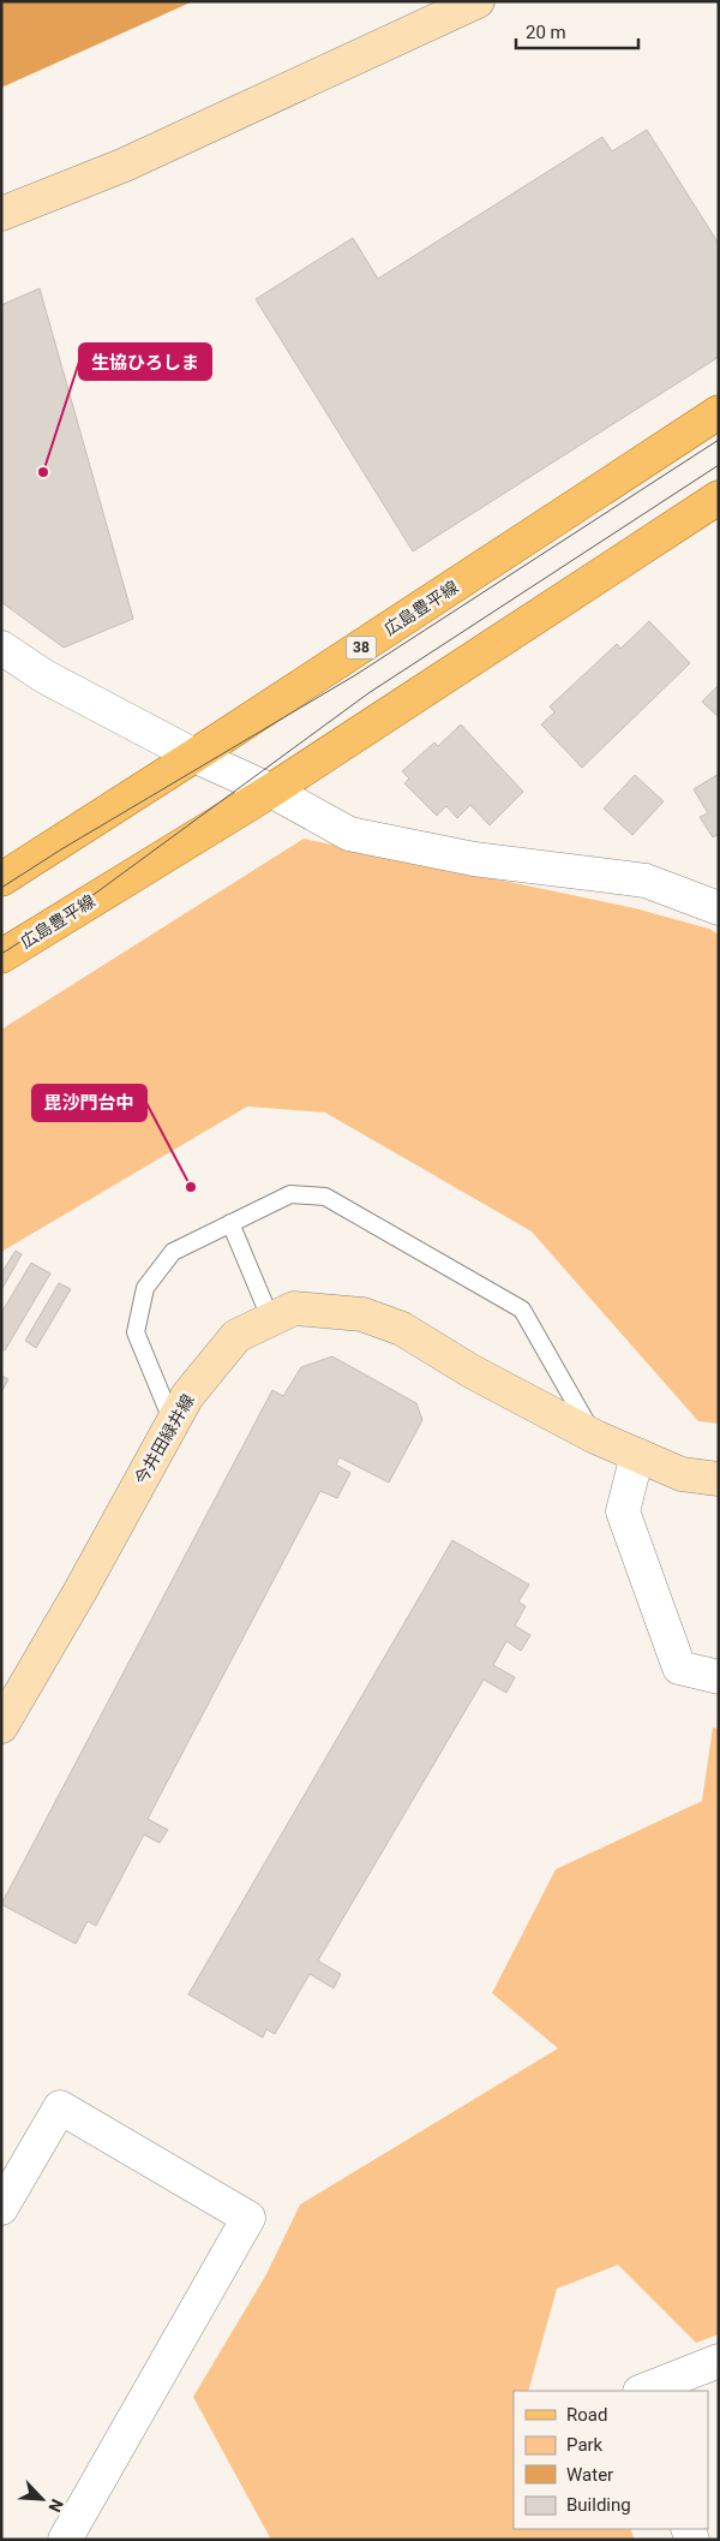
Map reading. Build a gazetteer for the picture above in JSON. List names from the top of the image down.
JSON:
{
  "streets": {
    "main road": ["広島豊平線", "38", "今井田緑井線"]
  },
  "places": ["生協ひろしま", "毘沙門台中"],
  "legend": [
    "Road",
    "Park",
    "Water",
    "Building"
  ],
  "scale_bar": "20 m",
  "north": "bottom right"
}
